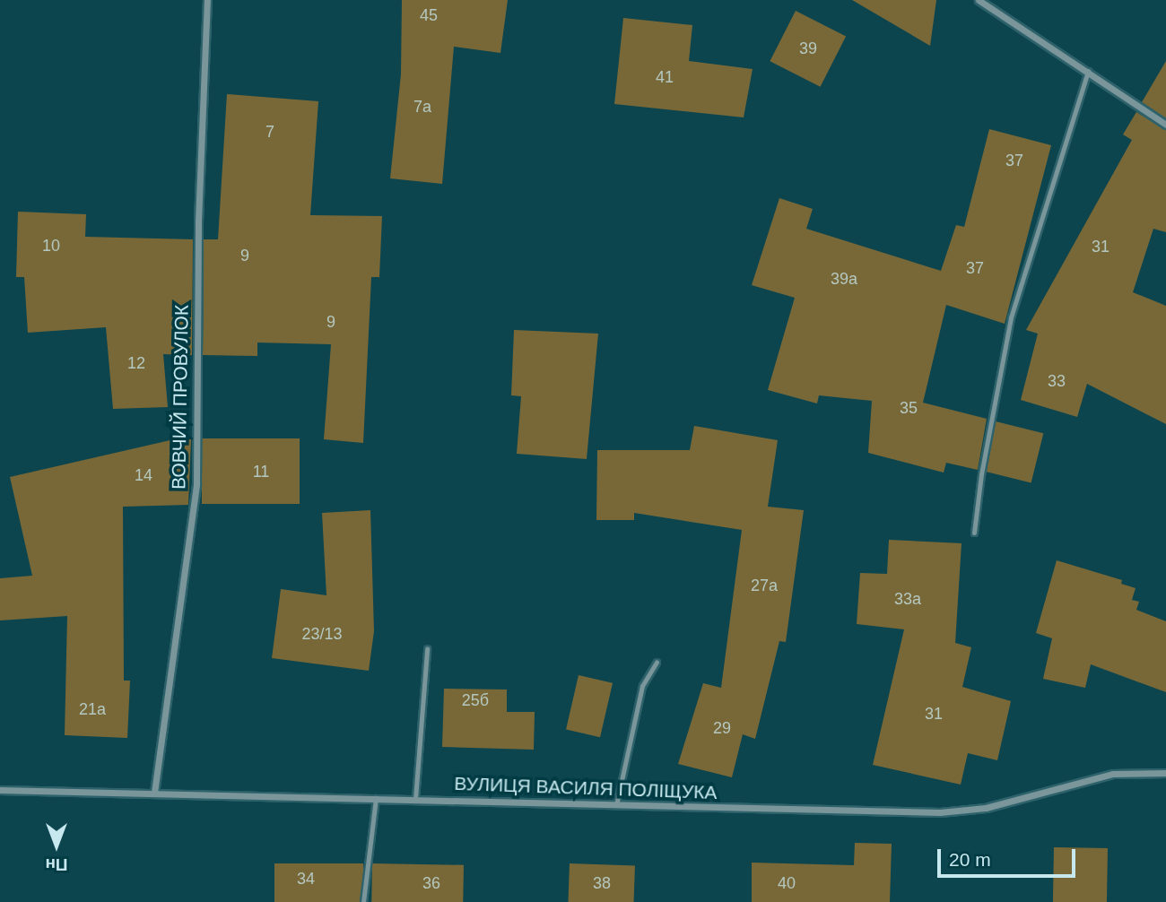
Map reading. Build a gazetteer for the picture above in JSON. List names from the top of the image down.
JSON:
{
  "streets": {
    "street": ["ВОВЧИЙ ПРОВУЛОК", "ВУЛИЦЯ ВАСИЛЯ ПОЛІЩУКА"]
  },
  "crossings": [
    ["ВОВЧИЙ ПРОВУЛОК", "ВУЛИЦЯ ВАСИЛЯ ПОЛІЩУКА"]
  ],
  "house_numbers": [
    "45",
    "39",
    "41",
    "7а",
    "7",
    "37",
    "10",
    "31",
    "9",
    "37",
    "39а",
    "9",
    "12",
    "33",
    "35",
    "11",
    "14",
    "27а",
    "33а",
    "23/13",
    "25б",
    "21а",
    "31",
    "29",
    "34",
    "36",
    "38",
    "40"
  ],
  "scale_bar": "20 m",
  "north": "bottom"
}
